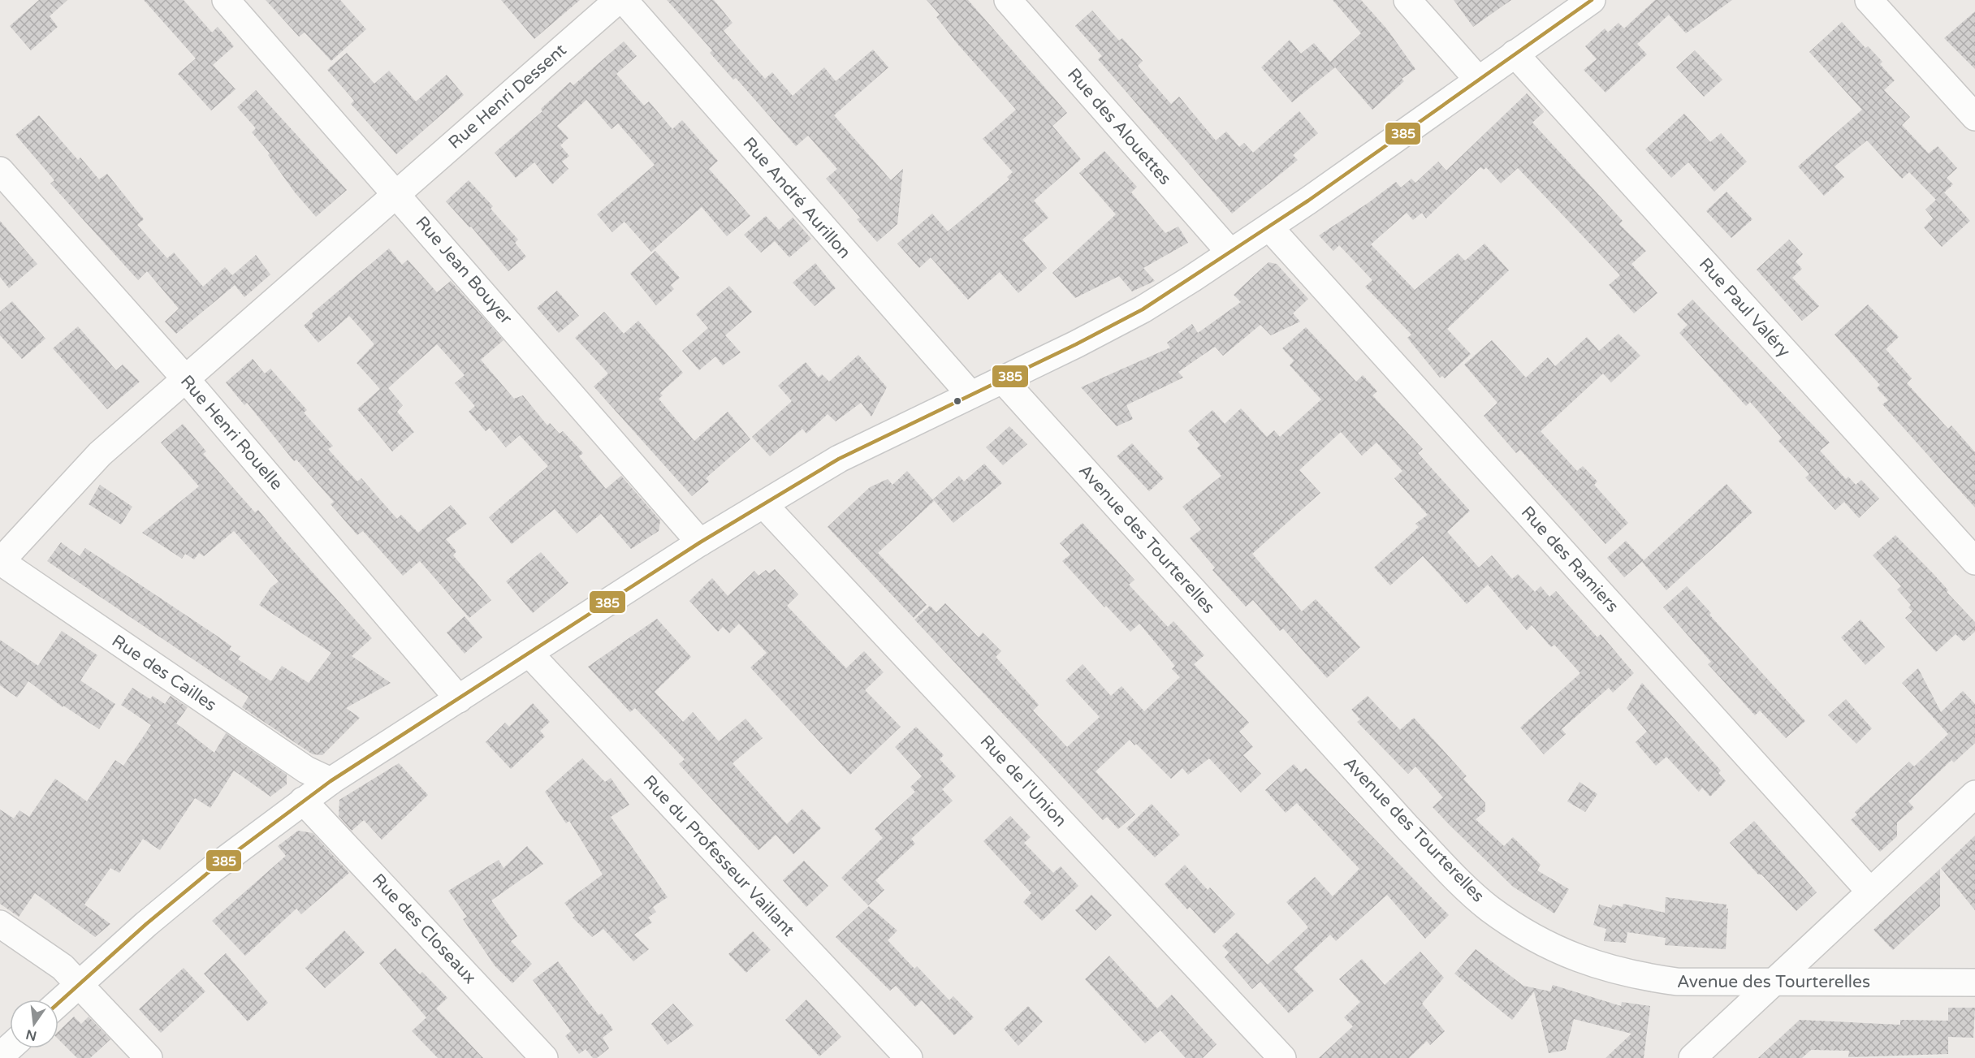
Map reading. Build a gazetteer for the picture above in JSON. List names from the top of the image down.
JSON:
{
  "streets": {
    "street": [
      "Rue Henri Dessent",
      "Rue des Alouettes",
      "Rue André Aurillon",
      "Rue Jean Bouyer",
      "Rue Paul Valéry",
      "Rue Henri Rouelle",
      "Avenue des Tourterelles",
      "Rue des Ramiers",
      "Rue des Cailles",
      "Rue de l'Union",
      "Rue du Professeur Vaillant",
      "Rue des Closeaux"
    ]
  },
  "crossings": [
    ["Rue Henri Dessent", "Rue Jean Bouyer"],
    ["Rue Henri Dessent", "Rue Henri Rouelle"],
    ["Rue Henri Dessent", "Rue des Cailles"]
  ],
  "lines": ["transit line 385"],
  "north": "bottom"
}
